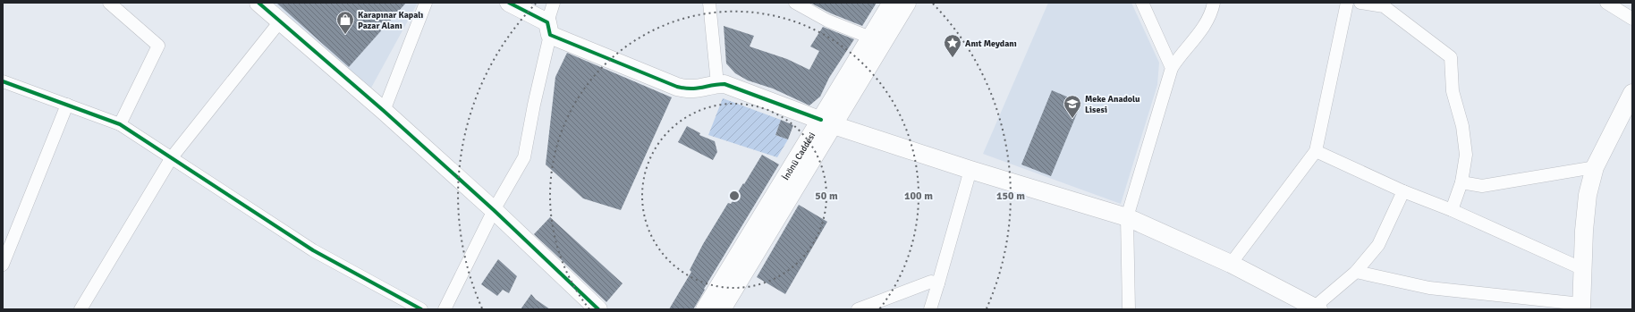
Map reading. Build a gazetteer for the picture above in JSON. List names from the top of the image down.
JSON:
{
  "streets": {
    "main road": ["İnönü Caddesi"]
  },
  "places": {
    "shop": ["Karapınar Kapalı Pazar Alanı"],
    "place": ["Anıt Meydanı"],
    "school or university": ["Meke Anadolu Lisesi"]
  },
  "rings": ["50 m", "100 m", "150 m"]
}
